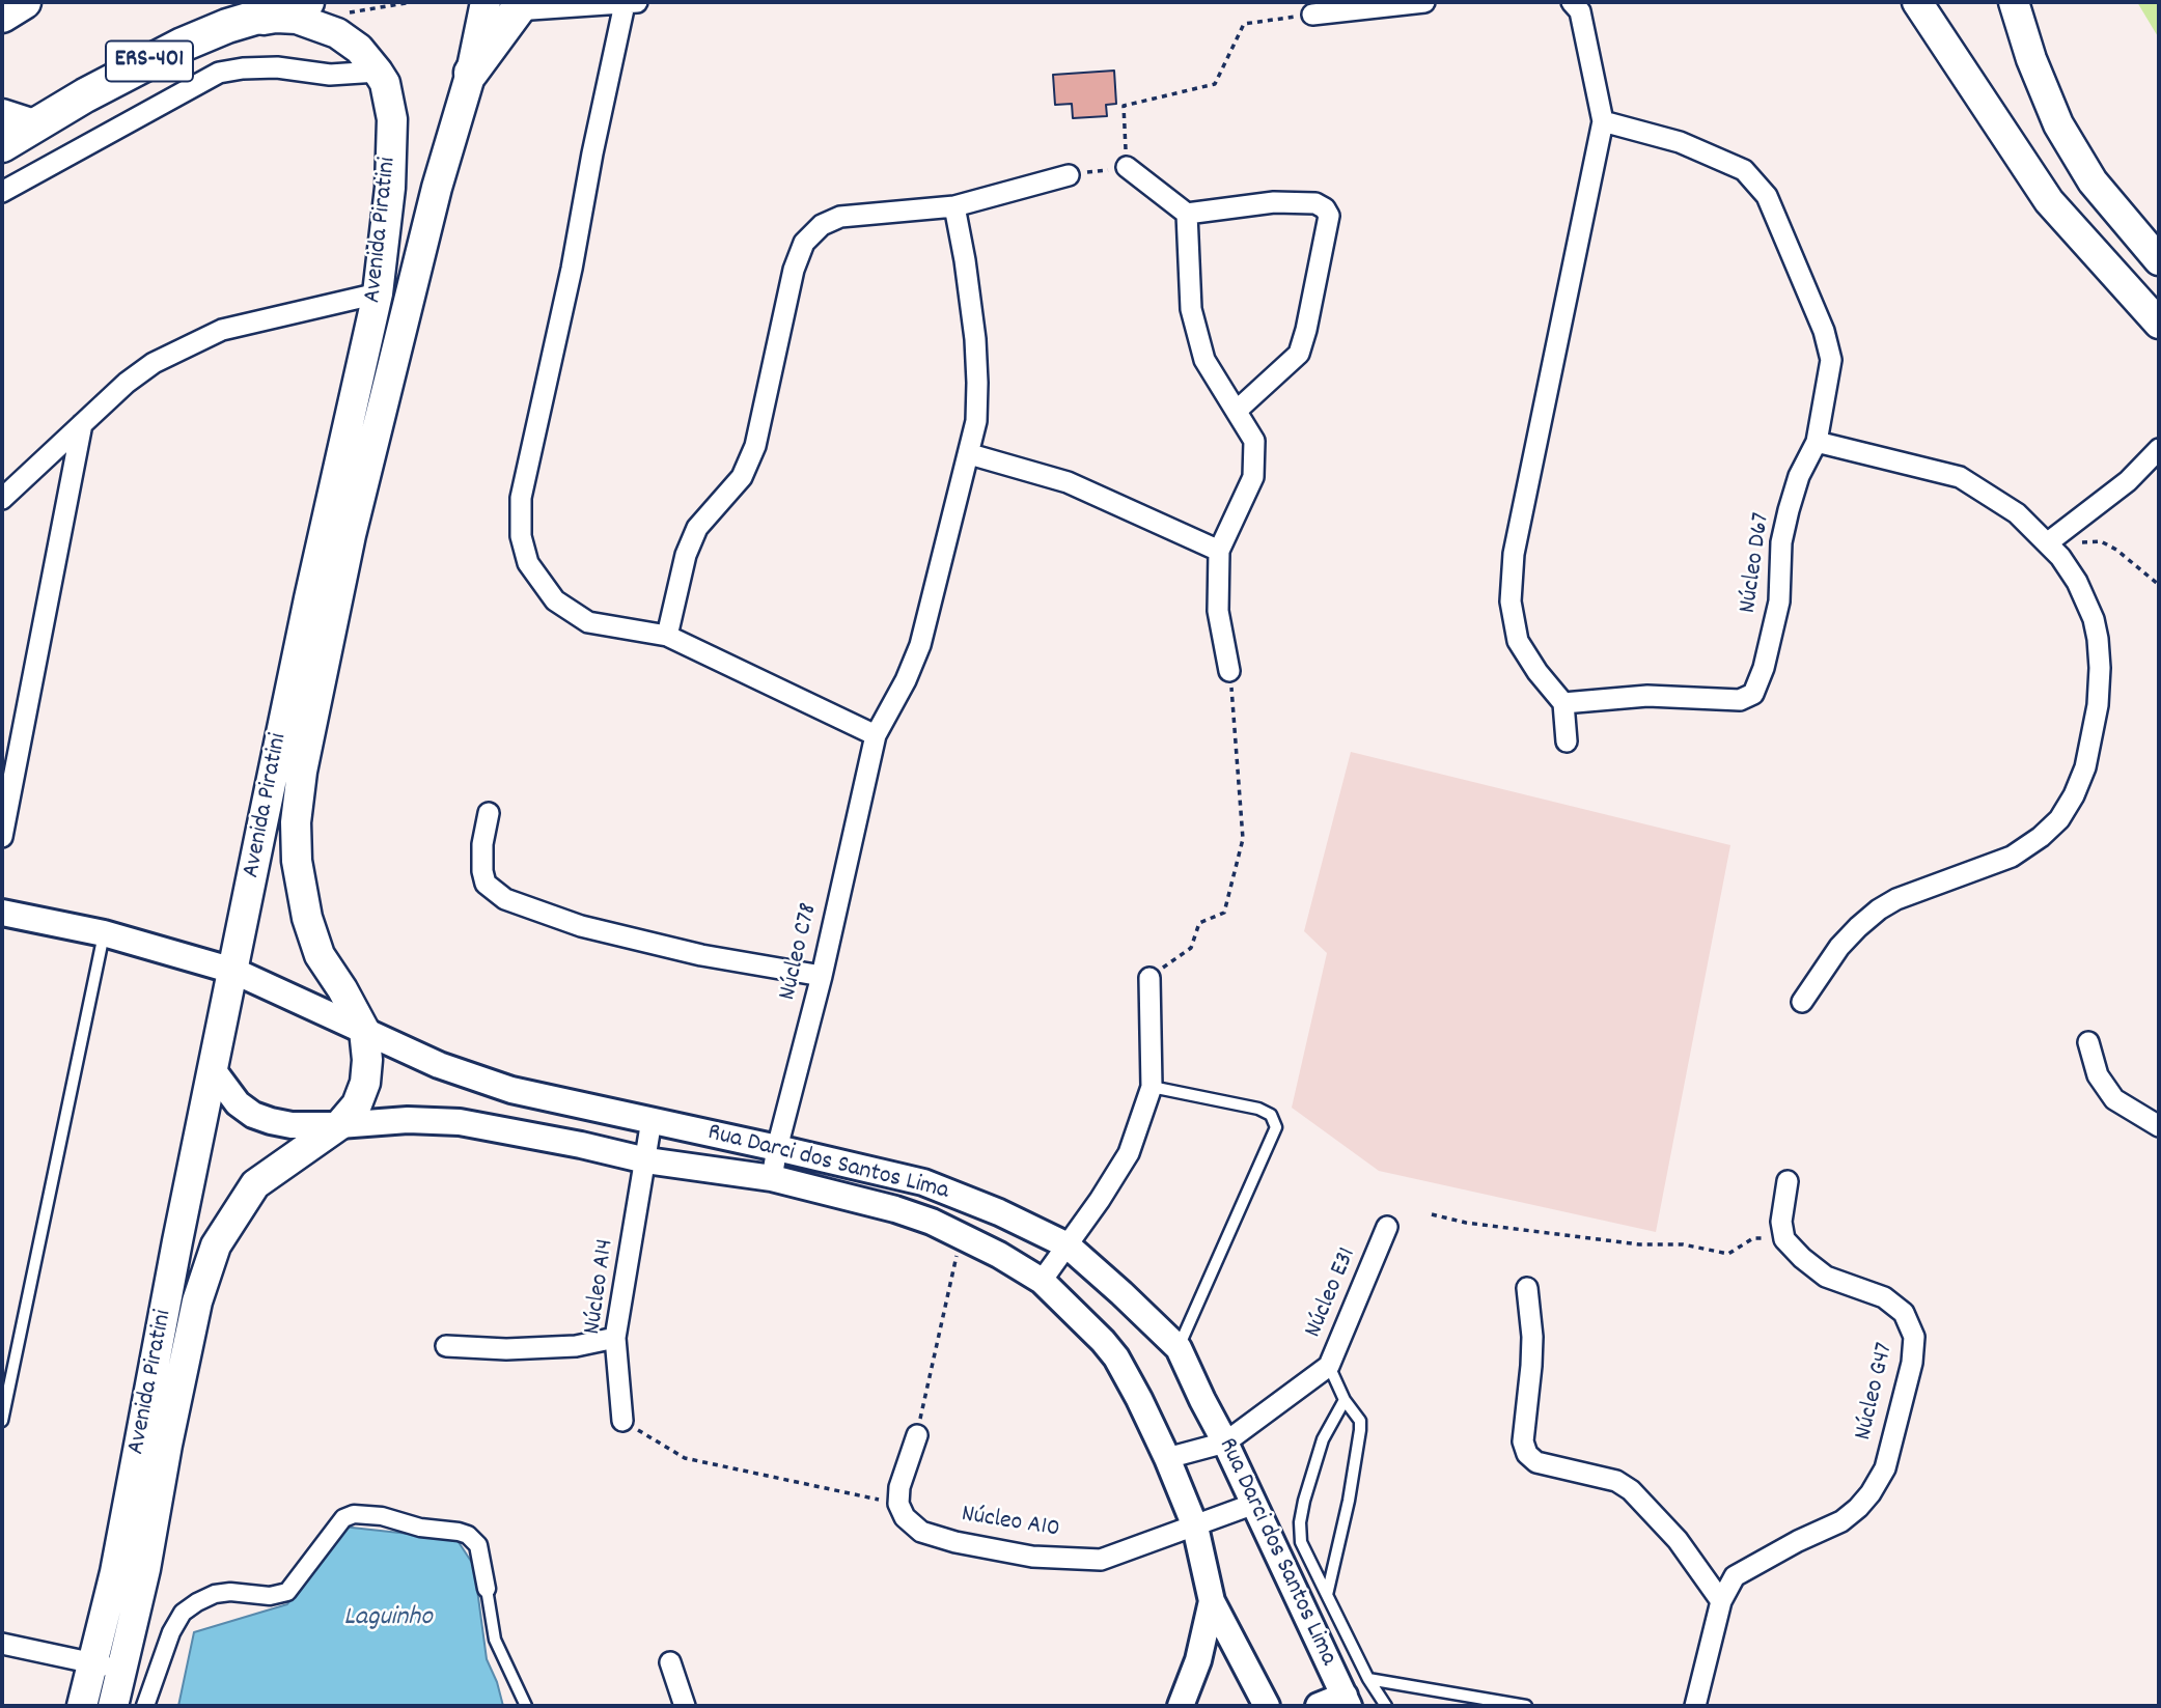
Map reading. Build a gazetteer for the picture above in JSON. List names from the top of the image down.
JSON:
{
  "streets": {
    "main road": ["ERS-401", "Avenida Piratini"],
    "street": [
      "Núcleo D67",
      "Núcleo C78",
      "Rua Darci dos Santos Lima",
      "Núcleo A14",
      "Núcleo E31",
      "Núcleo G47",
      "Núcleo A10"
    ]
  },
  "crossings": [
    ["ERS-401", "Avenida Piratini"],
    ["Avenida Piratini", "Rua Darci dos Santos Lima"],
    ["Núcleo C78", "Rua Darci dos Santos Lima"],
    ["Rua Darci dos Santos Lima", "Núcleo A14"],
    ["Rua Darci dos Santos Lima", "Núcleo E31"],
    ["Rua Darci dos Santos Lima", "Núcleo A10"]
  ],
  "water": ["Laguinho"]
}
